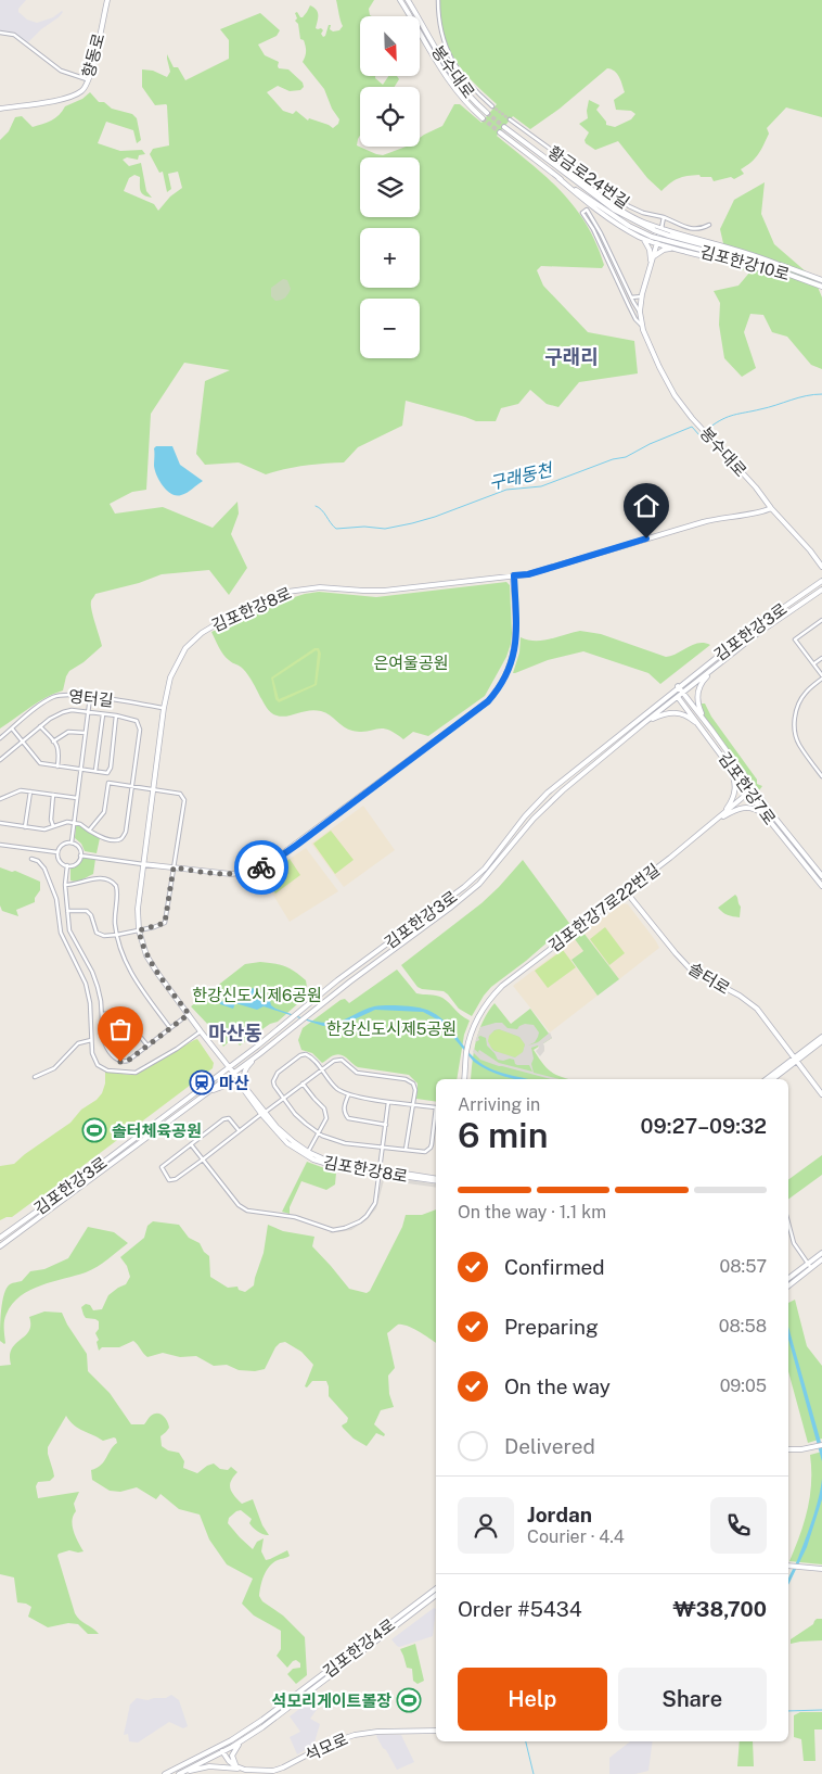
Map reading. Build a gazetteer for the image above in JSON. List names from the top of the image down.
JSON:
{
  "streets": {
    "street": [
      "향동로",
      "봉수대로",
      "황금로24번길",
      "김포한강10로",
      "김포한강8로",
      "김포한강3로",
      "영터길",
      "김포한강7로",
      "김포한강7로22번길",
      "솔터로",
      "김포한강4로",
      "석모로"
    ]
  },
  "crossings": [
    ["봉수대로", "김포한강8로"],
    ["김포한강8로", "김포한강3로"],
    ["김포한강8로", "영터길"],
    ["김포한강3로", "김포한강7로"],
    ["김포한강7로", "김포한강7로22번길"],
    ["김포한강7로22번길", "솔터로"],
    ["김포한강4로", "석모로"]
  ],
  "districts": ["구래리", "마산동"],
  "water": ["구래동천"],
  "parks": ["은여울공원", "한강신도시제6공원", "한강신도시제5공원"],
  "places": {
    "station": ["마산"],
    "sports": ["솔터체육공원", "석모리게이트볼장"]
  },
  "north": "bottom right",
  "page": {
    "map_buttons": ["+", "−"],
    "heading": ["6 min", "Arriving in", "09:27–09:32"],
    "panel": [
      "Jordan",
      "Courier · 4.4",
      "Order #5434",
      "₩38,700"
    ],
    "bar": "On the way · 1.1 km",
    "list": [
      ["Confirmed", "08:57"],
      ["Preparing", "08:58"],
      ["On the way", "09:05"],
      "Delivered"
    ],
    "buttons": ["Help", "Share"]
  }
}
